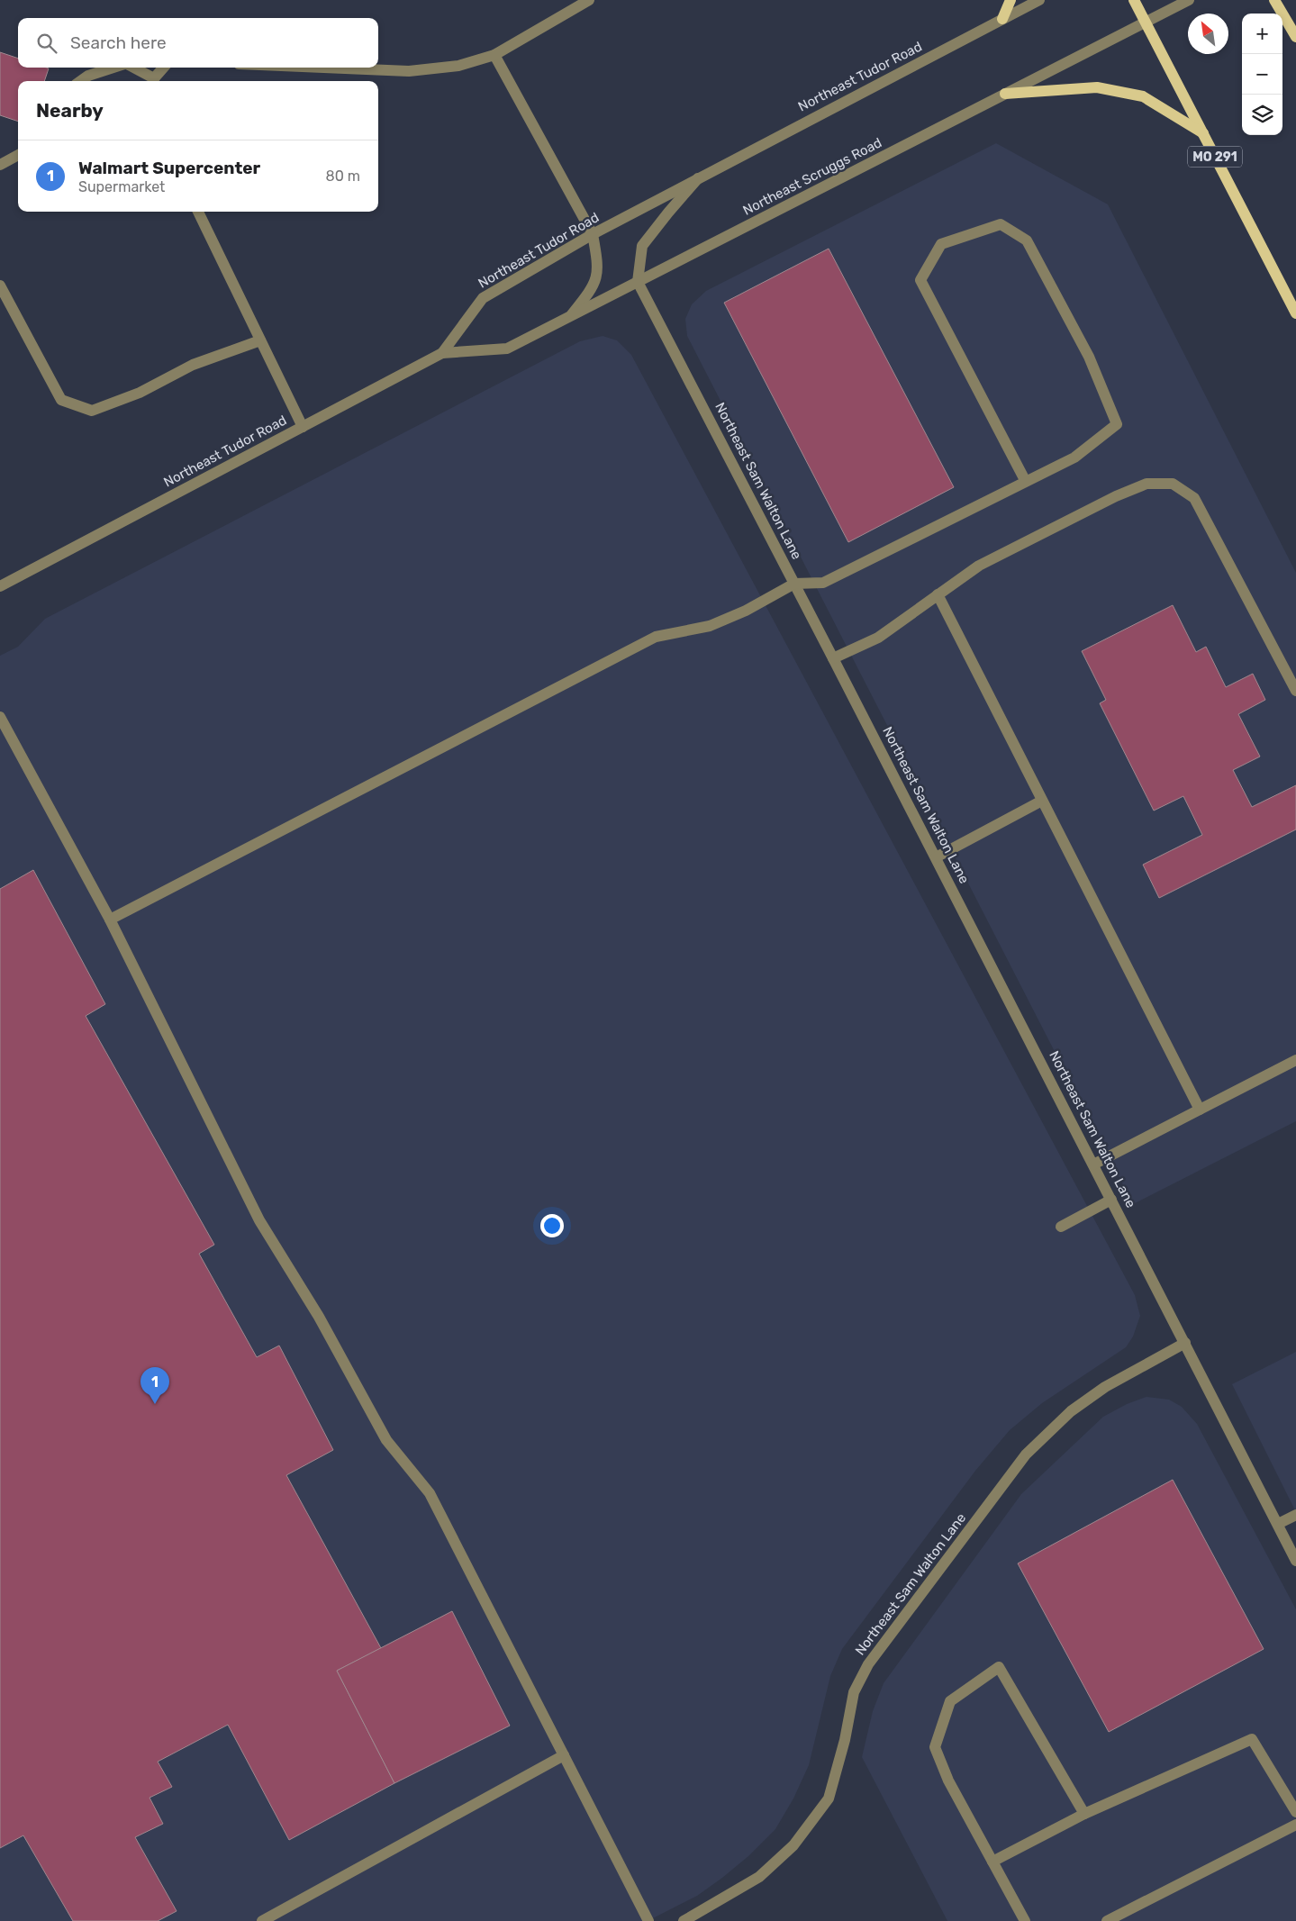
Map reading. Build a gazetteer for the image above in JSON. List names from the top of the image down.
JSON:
{
  "streets": {
    "main road": ["MO 291"],
    "street": ["Northeast Tudor Road", "Northeast Scruggs Road", "Northeast Sam Walton Lane"]
  },
  "crossings": [
    ["Northeast Tudor Road", "Northeast Scruggs Road"],
    ["MO 291", "Northeast Scruggs Road"],
    ["Northeast Scruggs Road", "Northeast Sam Walton Lane"]
  ],
  "north": "top left",
  "page": {
    "map_buttons": ["+", "−"],
    "search": "Search here",
    "heading": "Nearby",
    "list": [
      {
        "mark": "1",
        "name": "Walmart Supercenter",
        "note": "Supermarket",
        "value": "80 m"
      }
    ],
    "pins": "1"
  }
}
